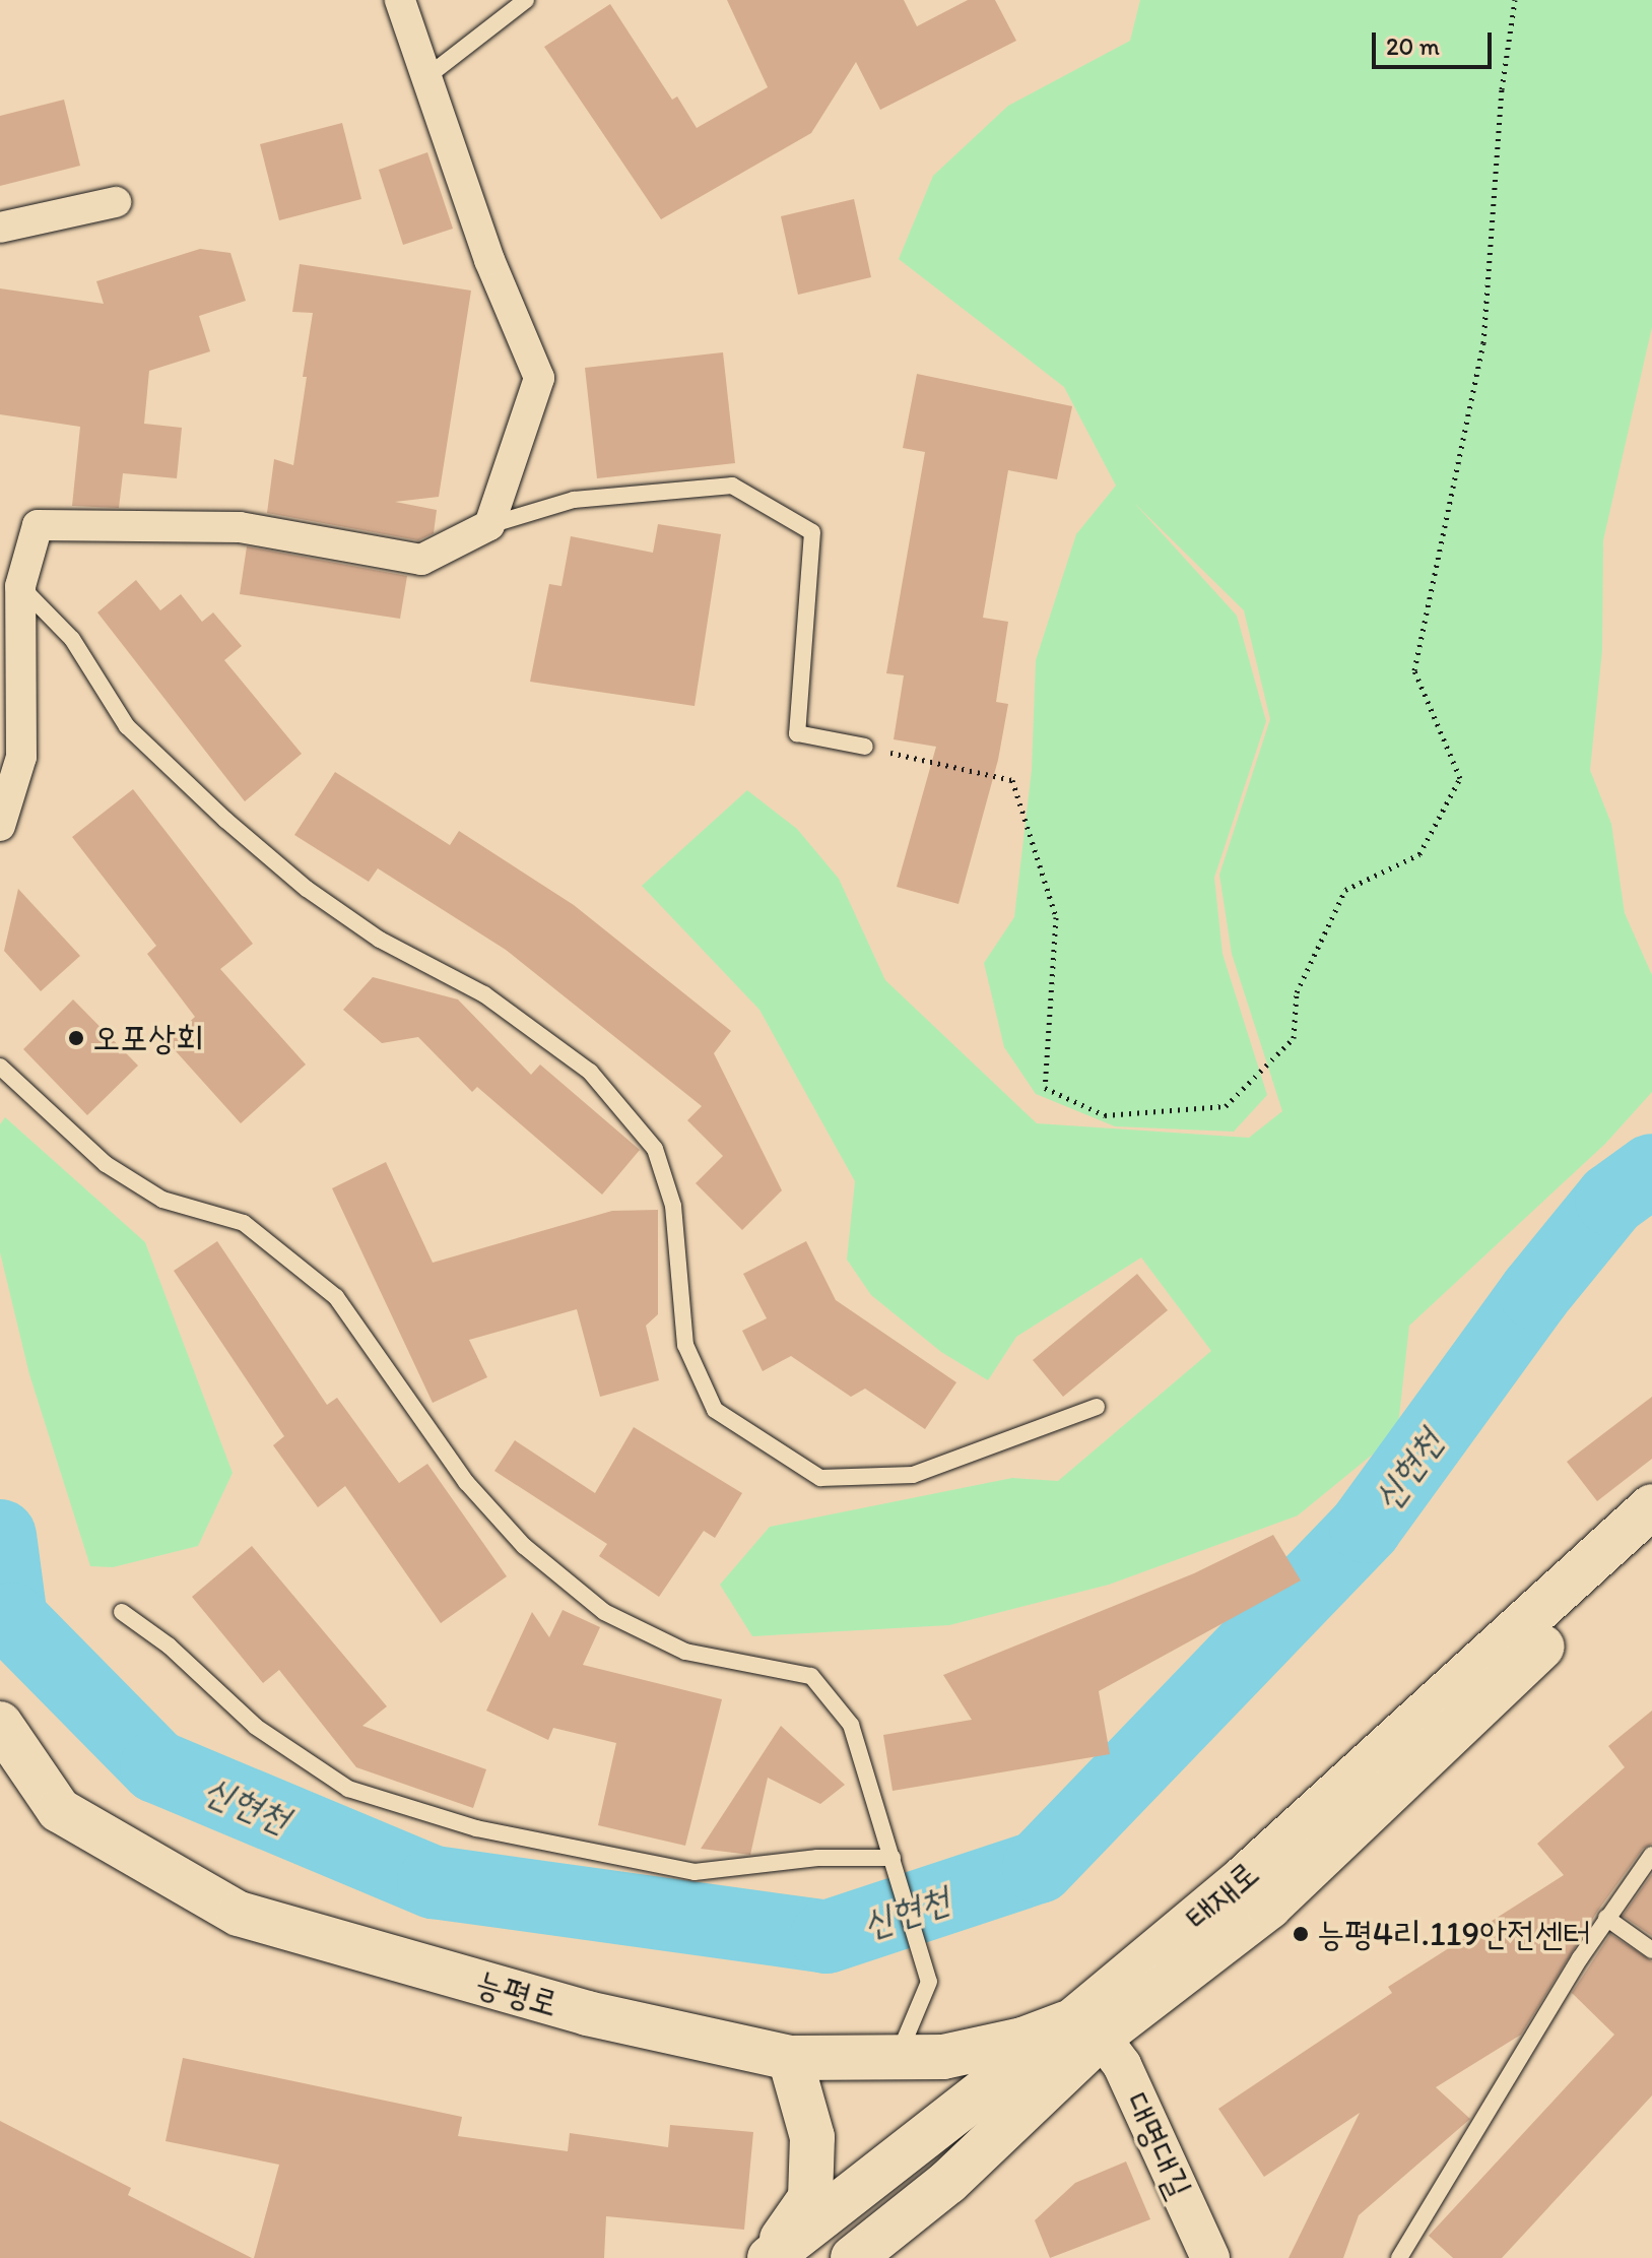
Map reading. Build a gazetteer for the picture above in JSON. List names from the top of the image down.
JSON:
{
  "streets": {
    "main road": ["태재로", "능평로"],
    "street": ["대명대길"]
  },
  "crossings": [
    ["태재로", "능평로"],
    ["태재로", "대명대길"],
    ["능평로", "대명대길"]
  ],
  "water": ["신현천"],
  "places": ["오포상회", "능평4리.119안전센터"],
  "scale_bar": "20 m"
}
